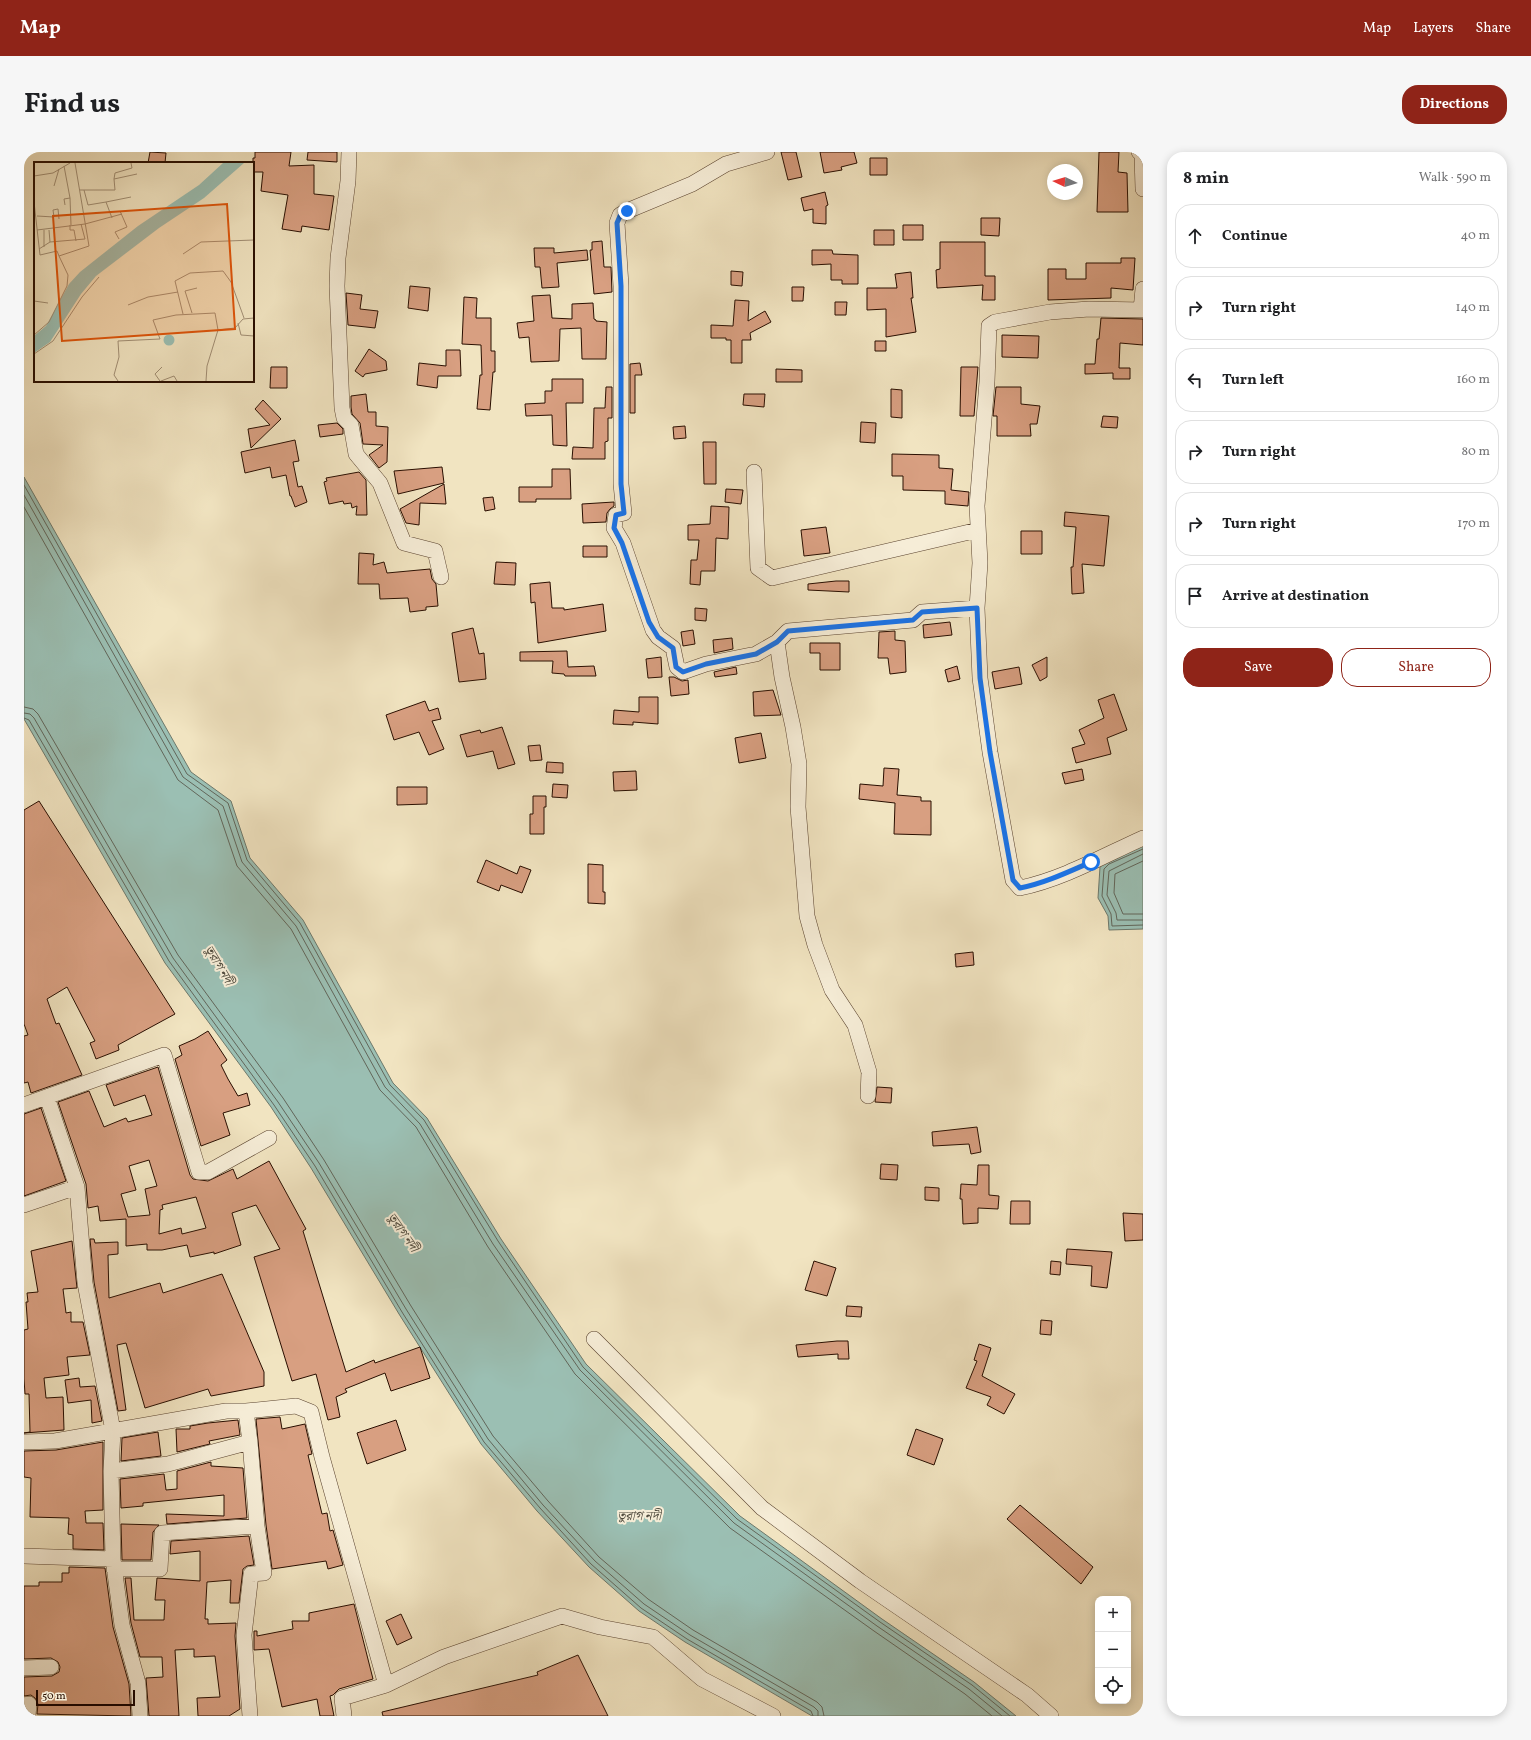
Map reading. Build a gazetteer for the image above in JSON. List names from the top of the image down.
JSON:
{
  "water": ["তুরাগ নদী"],
  "scale_bar": "50 m",
  "north": "left",
  "page": {
    "header": "Map",
    "nav": ["Map", "Layers", "Share"],
    "title": "Find us",
    "buttons": [
      "Directions",
      ["Save", "Share"]
    ],
    "heading": ["8 min", "Walk · 590 m"],
    "list": [
      ["Continue", "40 m"],
      ["Turn right", "140 m"],
      ["Turn left", "160 m"],
      ["Turn right", "80 m"],
      ["Turn right", "170 m"],
      "Arrive at destination"
    ],
    "map_buttons": ["+", "−"],
    "scale": "50 m"
  }
}
